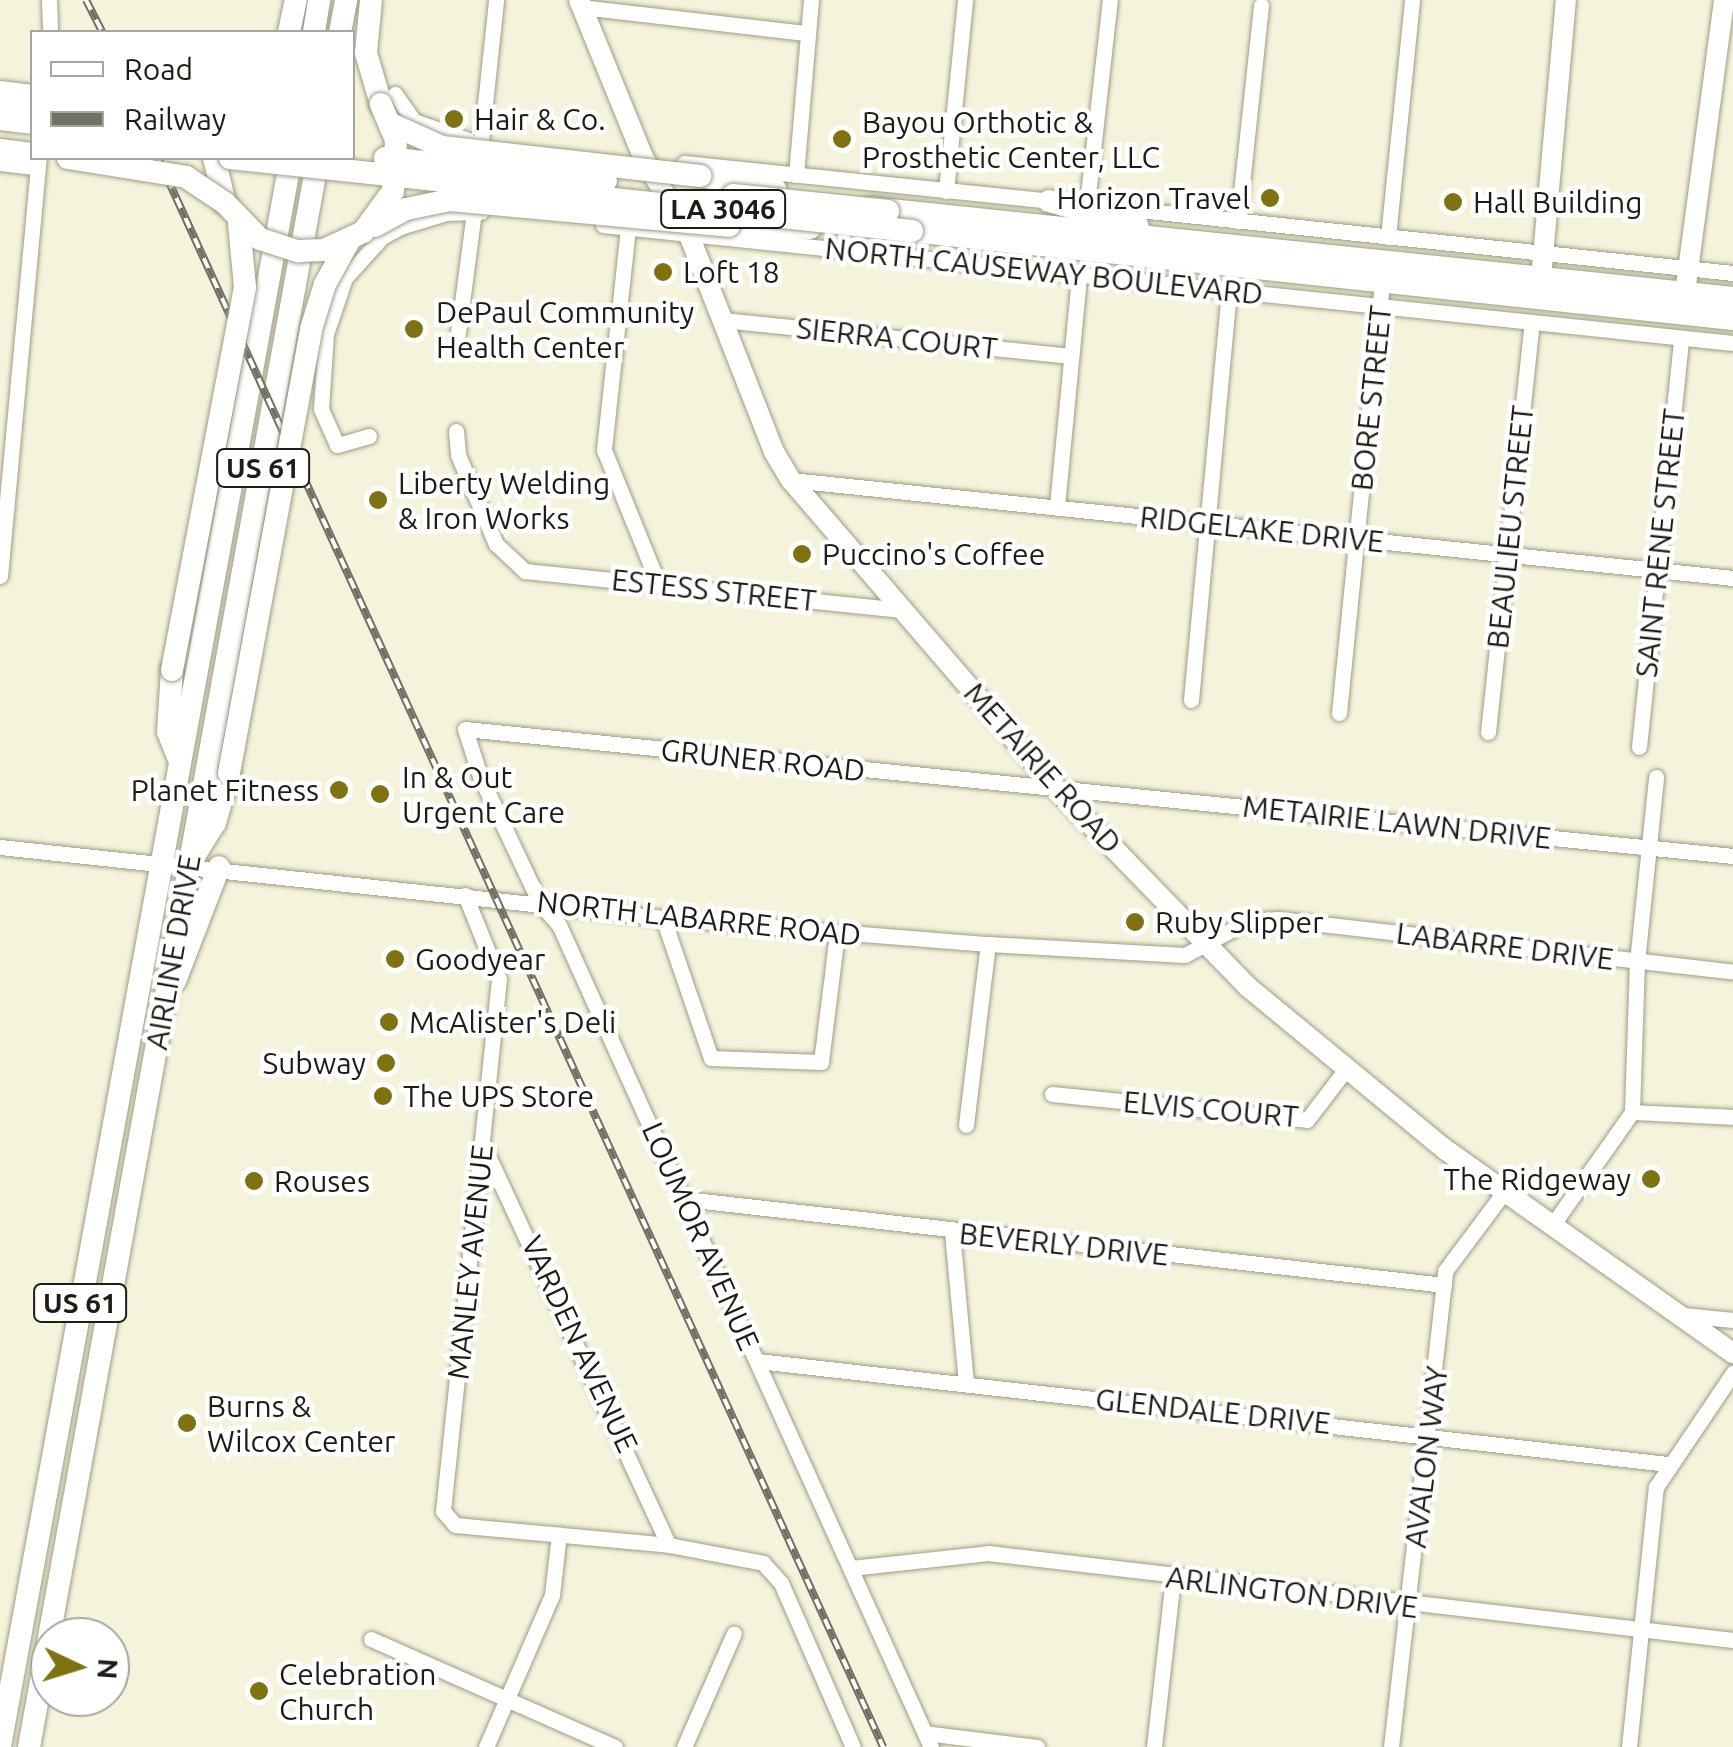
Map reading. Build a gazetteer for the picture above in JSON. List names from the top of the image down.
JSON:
{
  "streets": {
    "highway": [
      "LA 3046",
      "NORTH CAUSEWAY BOULEVARD",
      "US 61",
      "AIRLINE DRIVE"
    ],
    "main road": ["METAIRIE ROAD"],
    "street": [
      "SIERRA COURT",
      "BORE STREET",
      "BEAULIEU STREET",
      "RIDGELAKE DRIVE",
      "SAINT RENE STREET",
      "ESTESS STREET",
      "GRUNER ROAD",
      "METAIRIE LAWN DRIVE",
      "NORTH LABARRE ROAD",
      "LABARRE DRIVE",
      "ELVIS COURT",
      "LOUMOR AVENUE",
      "BEVERLY DRIVE",
      "MANLEY AVENUE",
      "VARDEN AVENUE",
      "GLENDALE DRIVE",
      "AVALON WAY",
      "ARLINGTON DRIVE"
    ]
  },
  "crossings": [
    ["NORTH CAUSEWAY BOULEVARD", "BORE STREET"],
    ["NORTH CAUSEWAY BOULEVARD", "BEAULIEU STREET"],
    ["NORTH CAUSEWAY BOULEVARD", "SAINT RENE STREET"],
    ["NORTH CAUSEWAY BOULEVARD", "METAIRIE ROAD"],
    ["SIERRA COURT", "METAIRIE ROAD"],
    ["BORE STREET", "RIDGELAKE DRIVE"],
    ["BEAULIEU STREET", "RIDGELAKE DRIVE"],
    ["RIDGELAKE DRIVE", "SAINT RENE STREET"],
    ["RIDGELAKE DRIVE", "METAIRIE ROAD"],
    ["ESTESS STREET", "METAIRIE ROAD"],
    ["GRUNER ROAD", "METAIRIE ROAD"],
    ["GRUNER ROAD", "METAIRIE LAWN DRIVE"],
    ["GRUNER ROAD", "LOUMOR AVENUE"],
    ["METAIRIE ROAD", "METAIRIE LAWN DRIVE"],
    ["METAIRIE ROAD", "NORTH LABARRE ROAD"],
    ["METAIRIE ROAD", "ELVIS COURT"],
    ["NORTH LABARRE ROAD", "LABARRE DRIVE"],
    ["NORTH LABARRE ROAD", "AIRLINE DRIVE"],
    ["NORTH LABARRE ROAD", "LOUMOR AVENUE"],
    ["NORTH LABARRE ROAD", "MANLEY AVENUE"],
    ["LOUMOR AVENUE", "BEVERLY DRIVE"],
    ["LOUMOR AVENUE", "GLENDALE DRIVE"],
    ["LOUMOR AVENUE", "ARLINGTON DRIVE"],
    ["BEVERLY DRIVE", "AVALON WAY"],
    ["MANLEY AVENUE", "VARDEN AVENUE"],
    ["GLENDALE DRIVE", "AVALON WAY"],
    ["AVALON WAY", "ARLINGTON DRIVE"]
  ],
  "places": [
    "Hair & Co.",
    "Bayou Orthotic & Prosthetic Center, LLC",
    "Horizon Travel",
    "Hall Building",
    "Loft 18",
    "DePaul Community Health Center",
    "Liberty Welding & Iron Works",
    "Puccino's Coffee",
    "Planet Fitness",
    "In & Out Urgent Care",
    "Ruby Slipper",
    "Goodyear",
    "McAlister's Deli",
    "Subway",
    "The UPS Store",
    "The Ridgeway",
    "Rouses",
    "Burns & Wilcox Center",
    "Celebration Church"
  ],
  "legend": ["Road", "Railway"],
  "north": "right"
}
